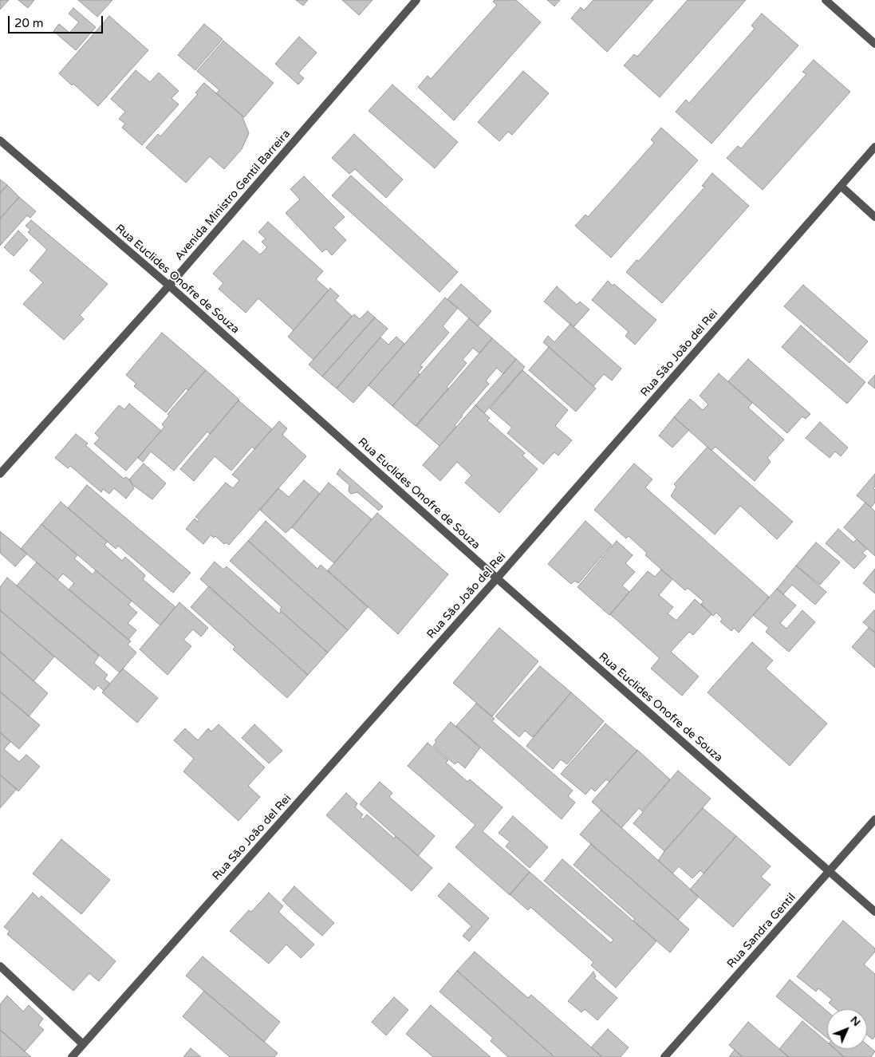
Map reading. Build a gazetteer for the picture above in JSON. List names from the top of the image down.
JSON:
{
  "streets": {
    "street": [
      "Avenida Ministro Gentil Barreira",
      "Rua Euclides Onofre de Souza",
      "Rua São João del Rei",
      "Rua Sandra Gentil"
    ]
  },
  "crossings": [
    ["Avenida Ministro Gentil Barreira", "Rua Euclides Onofre de Souza"],
    ["Rua Euclides Onofre de Souza", "Rua São João del Rei"],
    ["Rua Euclides Onofre de Souza", "Rua Sandra Gentil"]
  ],
  "scale_bar": "20 m",
  "north": "top right"
}
